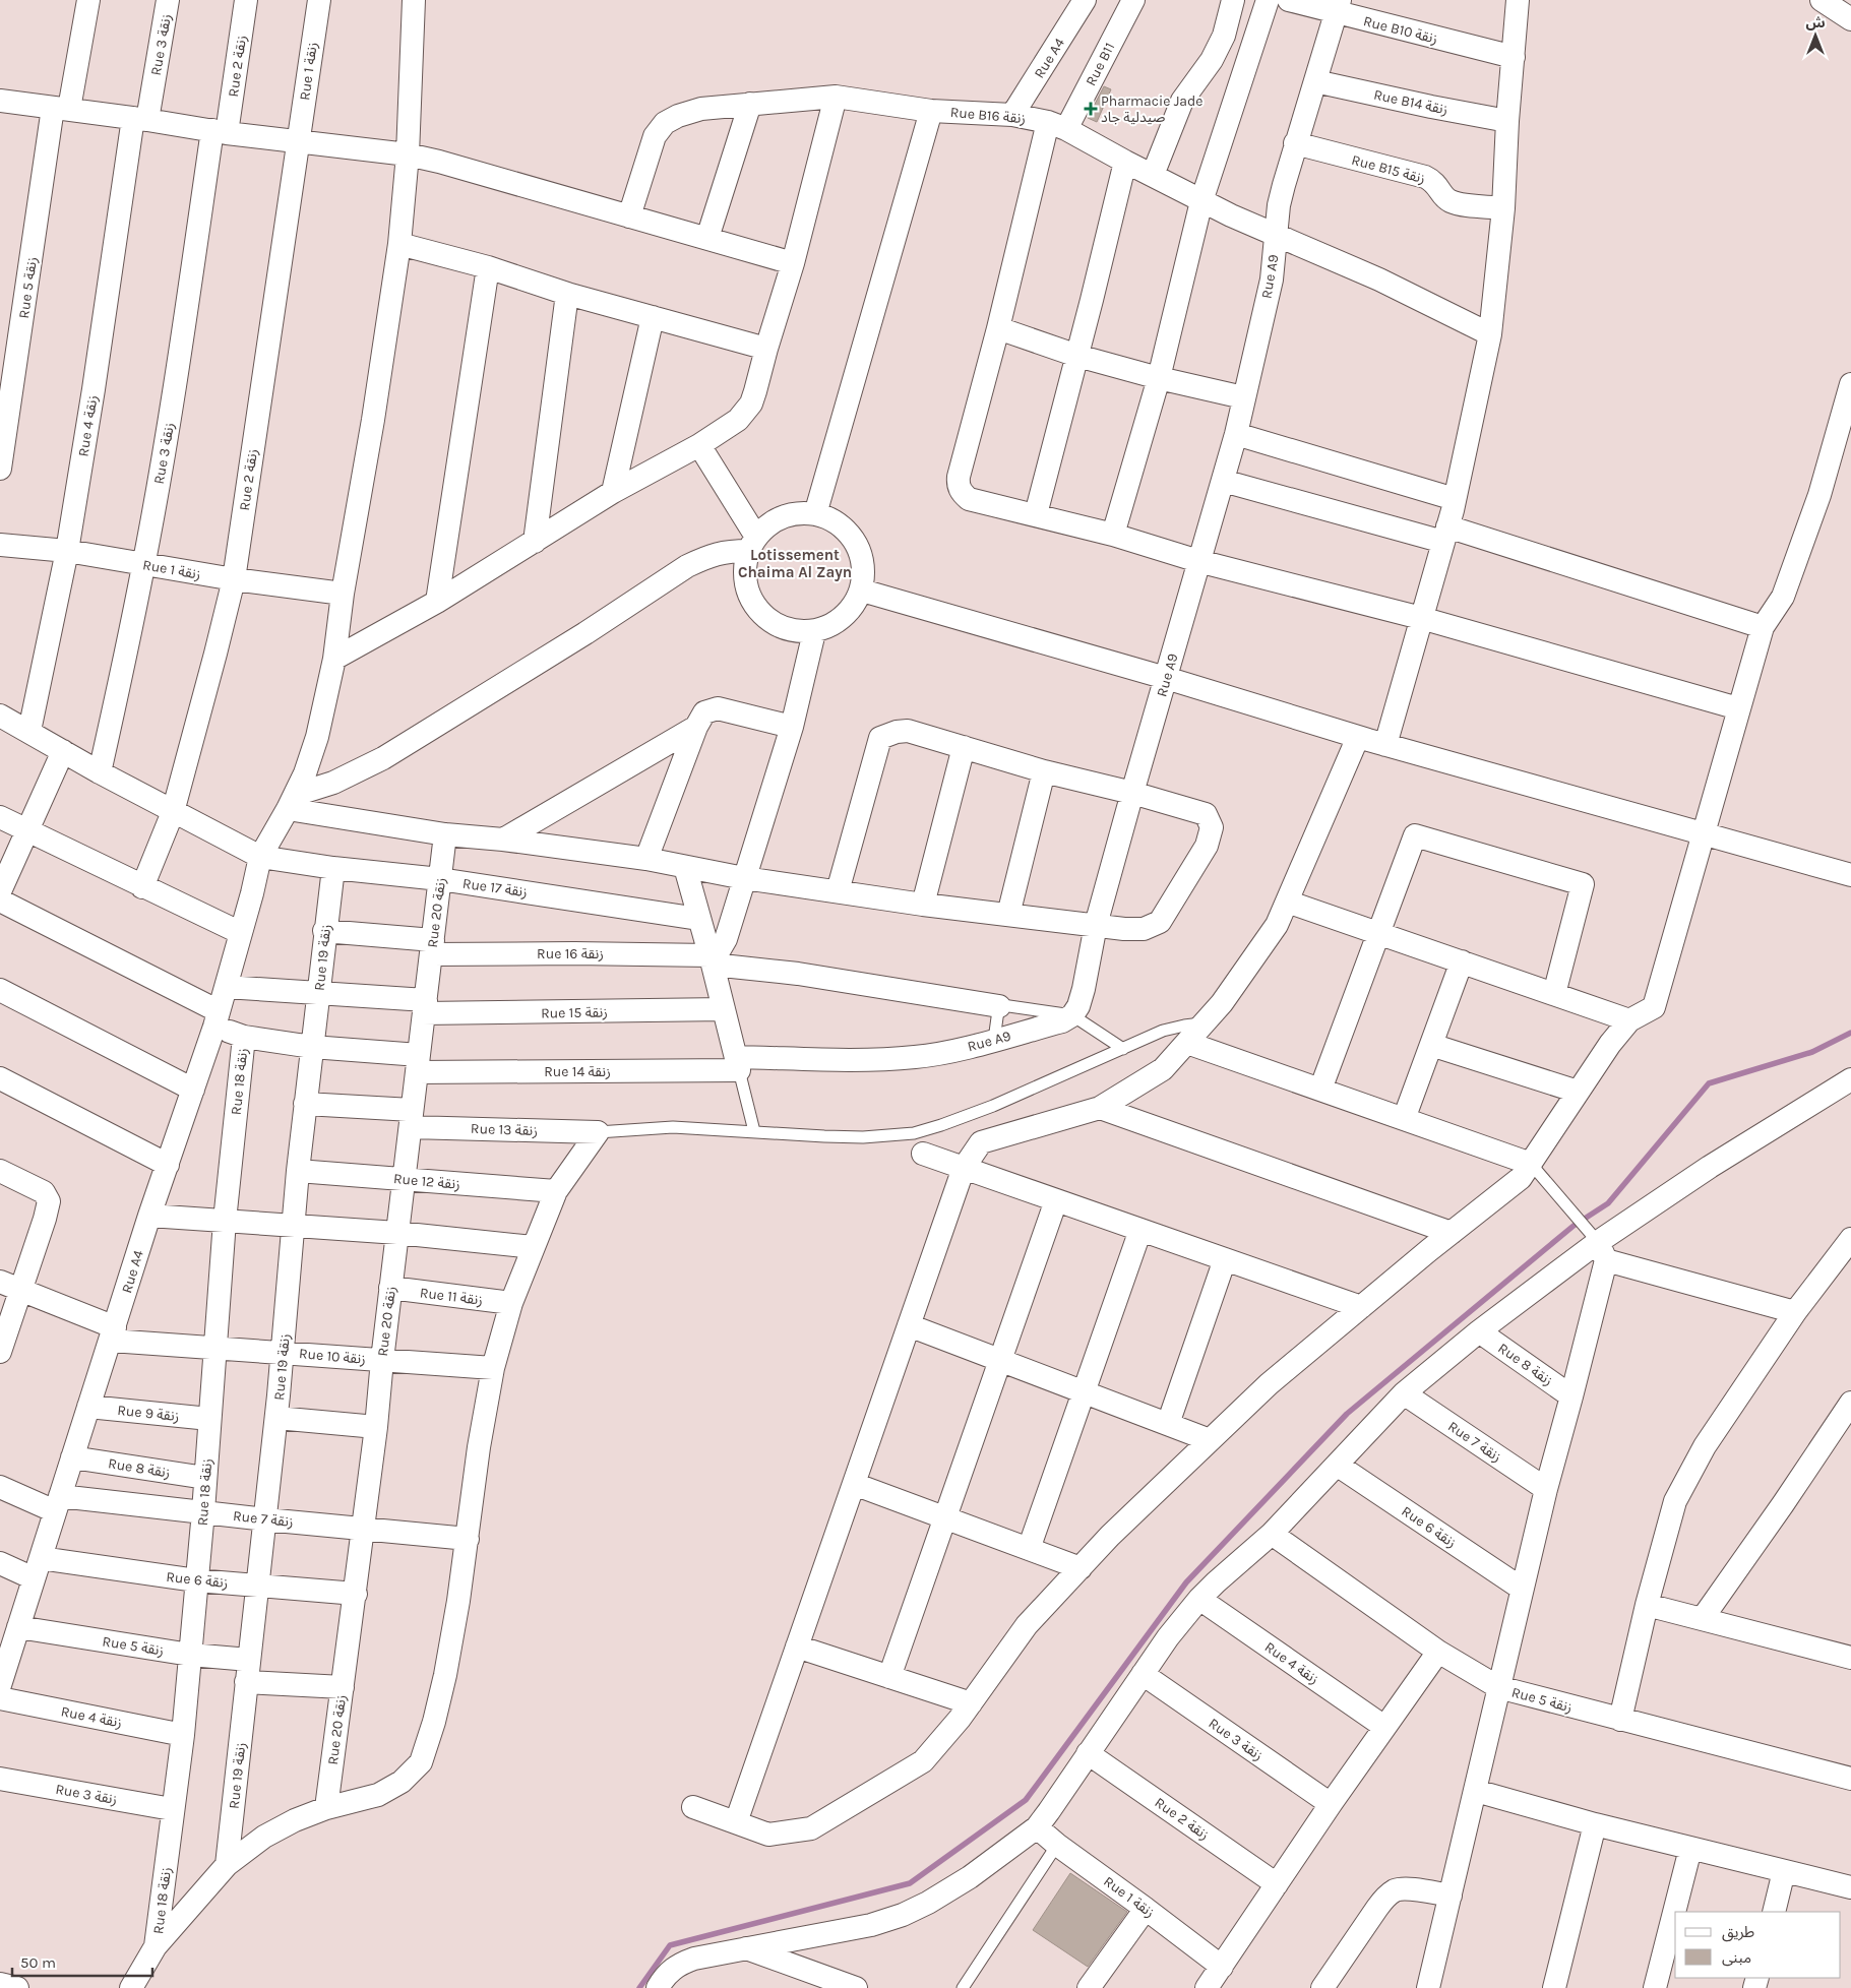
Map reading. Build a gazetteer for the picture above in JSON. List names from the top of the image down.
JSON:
{
  "streets": {
    "street": [
      "Rue B10 زنقة",
      "Rue 3 زنقة",
      "Rue A4",
      "Rue B11",
      "Rue 2 زنقة",
      "Rue 1 زنقة",
      "Rue B14 زنقة",
      "Rue B16 زنقة",
      "Rue B15 زنقة",
      "Rue A9",
      "Rue 5 زنقة",
      "Rue 4 زنقة",
      "Rue 17 زنقة",
      "Rue 20 زنقة",
      "Rue 16 زنقة",
      "Rue 19 زنقة",
      "Rue 15 زنقة",
      "Rue 14 زنقة",
      "Rue 18 زنقة",
      "Rue 13 زنقة",
      "Rue 12 زنقة",
      "Rue 11 زنقة",
      "Rue 10 زنقة",
      "Rue 8 زنقة",
      "Rue 9 زنقة",
      "Rue 7 زنقة",
      "Rue 6 زنقة"
    ]
  },
  "crossings": [
    ["Rue B10 زنقة", "Rue A9"],
    ["Rue 3 زنقة", "Rue 2 زنقة"],
    ["Rue 3 زنقة", "Rue 1 زنقة"],
    ["Rue 3 زنقة", "Rue 4 زنقة"],
    ["Rue 3 زنقة", "Rue 17 زنقة"],
    ["Rue 3 زنقة", "Rue 18 زنقة"],
    ["Rue A4", "Rue 1 زنقة"],
    ["Rue A4", "Rue B16 زنقة"],
    ["Rue A4", "Rue 5 زنقة"],
    ["Rue A4", "Rue 17 زنقة"],
    ["Rue A4", "Rue 15 زنقة"],
    ["Rue A4", "Rue 14 زنقة"],
    ["Rue A4", "Rue 10 زنقة"],
    ["Rue A4", "Rue 8 زنقة"],
    ["Rue A4", "Rue 9 زنقة"],
    ["Rue A4", "Rue 7 زنقة"],
    ["Rue A4", "Rue 6 زنقة"],
    ["Rue B11", "Rue B16 زنقة"],
    ["Rue 2 زنقة", "Rue 1 زنقة"],
    ["Rue 2 زنقة", "Rue 17 زنقة"],
    ["Rue 1 زنقة", "Rue 4 زنقة"],
    ["Rue B14 زنقة", "Rue A9"],
    ["Rue B16 زنقة", "Rue A9"],
    ["Rue B15 زنقة", "Rue A9"],
    ["Rue A9", "Rue 14 زنقة"],
    ["Rue 5 زنقة", "Rue 20 زنقة"],
    ["Rue 5 زنقة", "Rue 19 زنقة"],
    ["Rue 5 زنقة", "Rue 18 زنقة"],
    ["Rue 4 زنقة", "Rue 17 زنقة"],
    ["Rue 4 زنقة", "Rue 18 زنقة"],
    ["Rue 17 زنقة", "Rue 20 زنقة"],
    ["Rue 17 زنقة", "Rue 19 زنقة"],
    ["Rue 20 زنقة", "Rue 16 زنقة"],
    ["Rue 20 زنقة", "Rue 15 زنقة"],
    ["Rue 20 زنقة", "Rue 14 زنقة"],
    ["Rue 20 زنقة", "Rue 13 زنقة"],
    ["Rue 20 زنقة", "Rue 12 زنقة"],
    ["Rue 20 زنقة", "Rue 11 زنقة"],
    ["Rue 20 زنقة", "Rue 10 زنقة"],
    ["Rue 20 زنقة", "Rue 7 زنقة"],
    ["Rue 20 زنقة", "Rue 6 زنقة"],
    ["Rue 16 زنقة", "Rue 19 زنقة"],
    ["Rue 19 زنقة", "Rue 15 زنقة"],
    ["Rue 19 زنقة", "Rue 14 زنقة"],
    ["Rue 19 زنقة", "Rue 13 زنقة"],
    ["Rue 19 زنقة", "Rue 12 زنقة"],
    ["Rue 19 زنقة", "Rue 10 زنقة"],
    ["Rue 19 زنقة", "Rue 7 زنقة"],
    ["Rue 19 زنقة", "Rue 6 زنقة"],
    ["Rue 14 زنقة", "Rue 18 زنقة"],
    ["Rue 18 زنقة", "Rue 10 زنقة"],
    ["Rue 18 زنقة", "Rue 8 زنقة"],
    ["Rue 18 زنقة", "Rue 9 زنقة"],
    ["Rue 18 زنقة", "Rue 7 زنقة"],
    ["Rue 18 زنقة", "Rue 6 زنقة"]
  ],
  "districts": ["Lotissement Chaima Al Zayn"],
  "places": {
    "health": ["Pharmacie Jade صيدلية جاد"]
  },
  "legend": ["طريق", "مبنى"],
  "scale_bar": "50 m",
  "north": "top"
}
